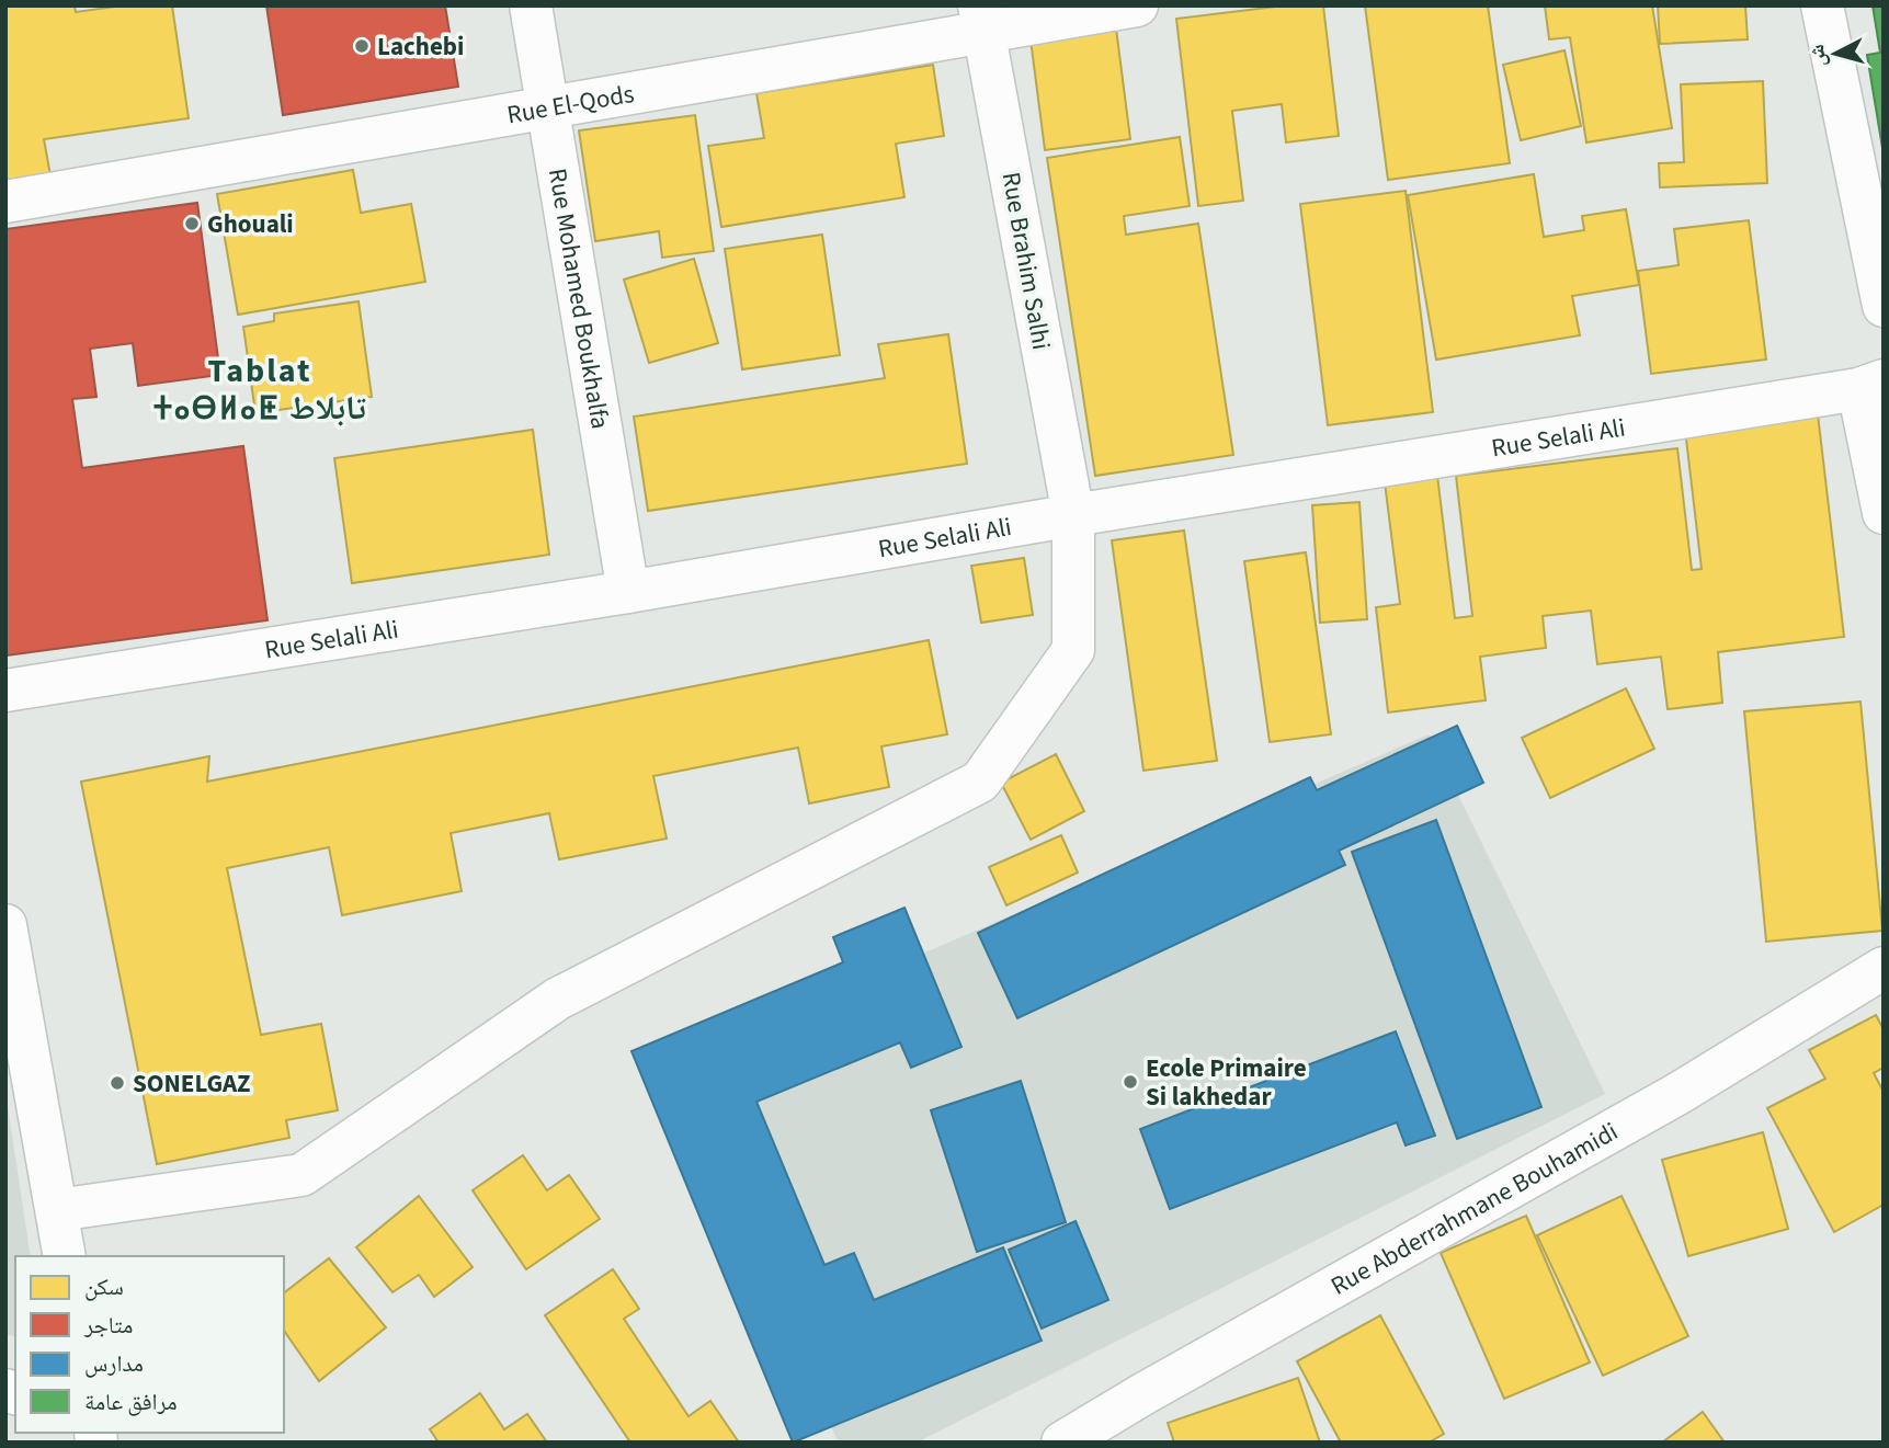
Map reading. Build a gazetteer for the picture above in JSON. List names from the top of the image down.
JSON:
{
  "streets": {
    "street": [
      "Rue El-Qods",
      "Rue Brahim Salhi",
      "Rue Mohamed Boukhalfa",
      "Rue Selali Ali",
      "Rue Abderrahmane Bouhamidi"
    ]
  },
  "crossings": [
    ["Rue El-Qods", "Rue Brahim Salhi"],
    ["Rue El-Qods", "Rue Mohamed Boukhalfa"],
    ["Rue Brahim Salhi", "Rue Selali Ali"],
    ["Rue Mohamed Boukhalfa", "Rue Selali Ali"]
  ],
  "districts": ["Tablat ⵜⴰⴱⵍⴰⵟ تابلاط"],
  "places": [
    "Lachebi",
    "Ghouali",
    "Ecole Primaire Si lakhedar",
    "SONELGAZ"
  ],
  "legend": [
    "سكن",
    "متاجر",
    "مدارس",
    "مرافق عامة"
  ],
  "north": "left"
}
